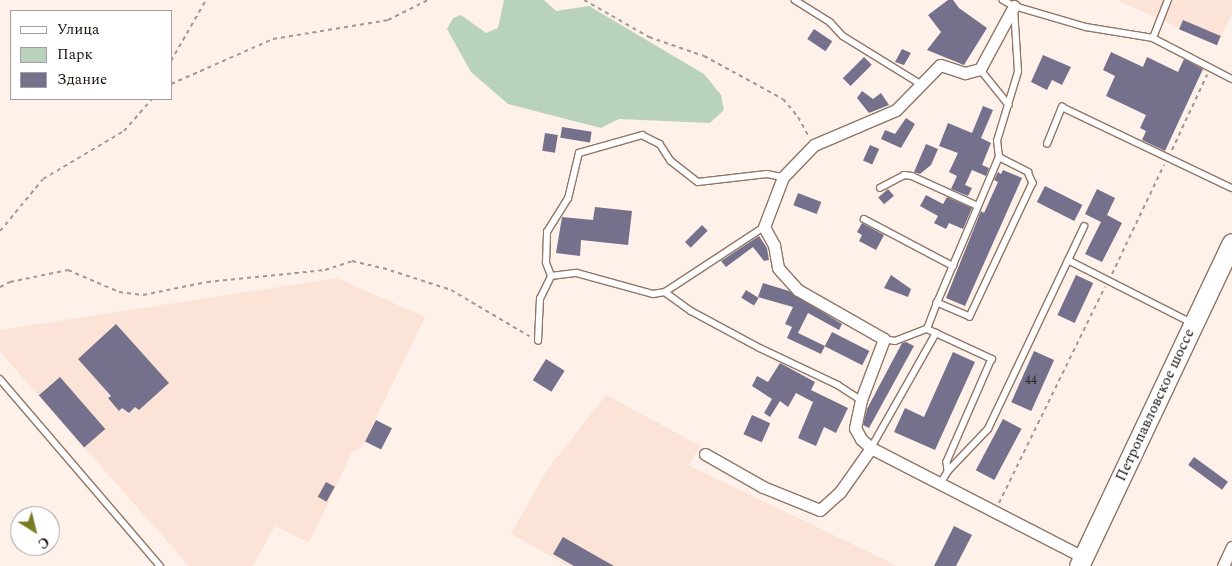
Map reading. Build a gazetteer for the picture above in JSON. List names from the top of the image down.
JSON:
{
  "streets": {
    "main road": ["Петропавловское шоссе"]
  },
  "house_numbers": ["44"],
  "legend": ["Улица", "Парк", "Здание"],
  "north": "bottom right"
}
